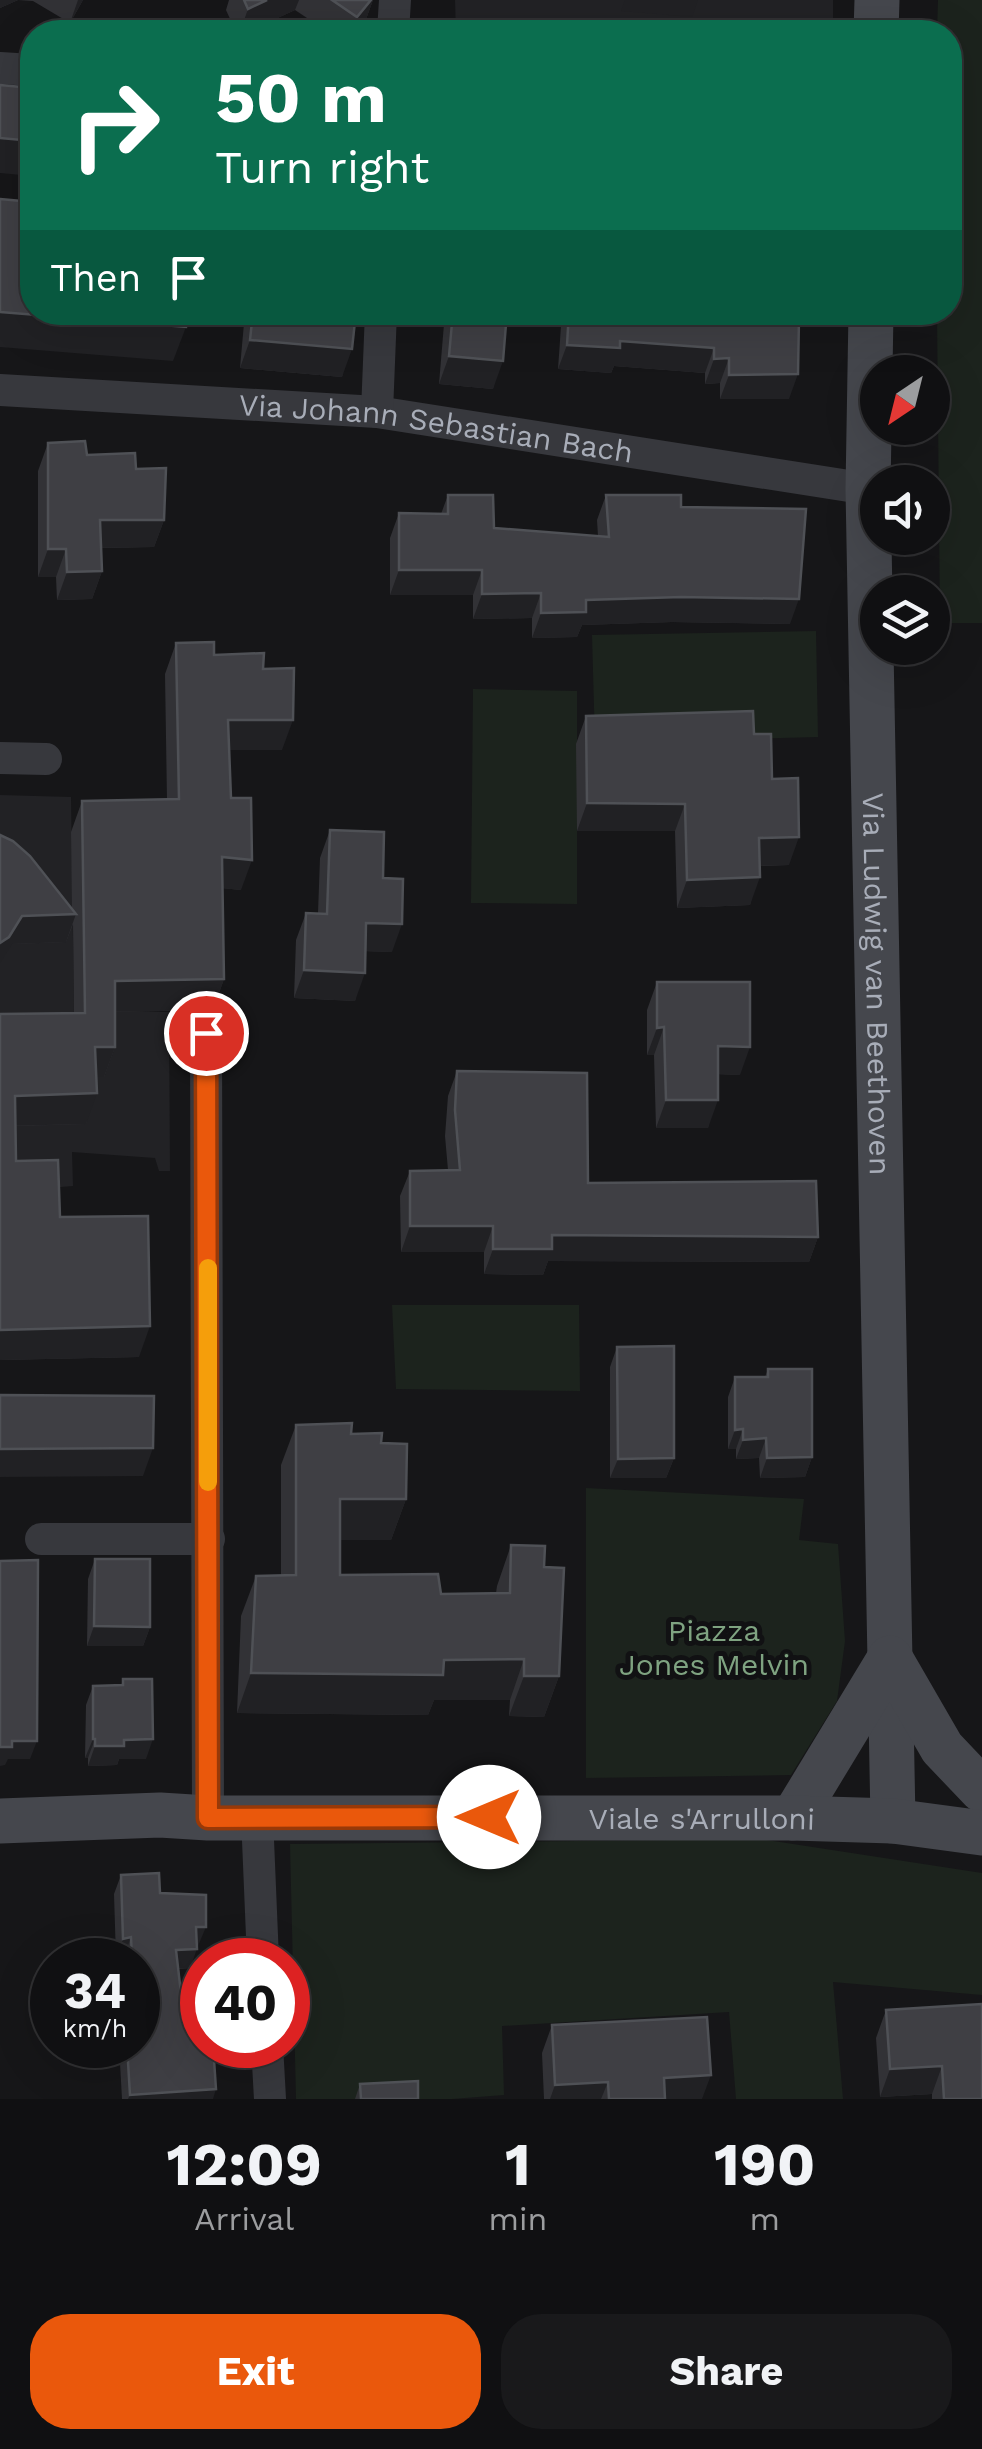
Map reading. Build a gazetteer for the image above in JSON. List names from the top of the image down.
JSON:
{
  "streets": {
    "street": ["Via Johann Sebastian Bach", "Via Ludwig van Beethoven", "Viale s'Arrulloni"]
  },
  "crossings": [
    ["Via Ludwig van Beethoven", "Viale s'Arrulloni"]
  ],
  "parks": ["Piazza Jones Melvin"],
  "north": "bottom left",
  "page": {
    "turn": ["50 m", "Turn right"],
    "then": "Then",
    "speed": "34 km/h",
    "limit": "40",
    "eta": [
      "12:09",
      "Arrival",
      "1",
      "min",
      "190",
      "m"
    ],
    "buttons": ["Exit", "Share"]
  }
}
